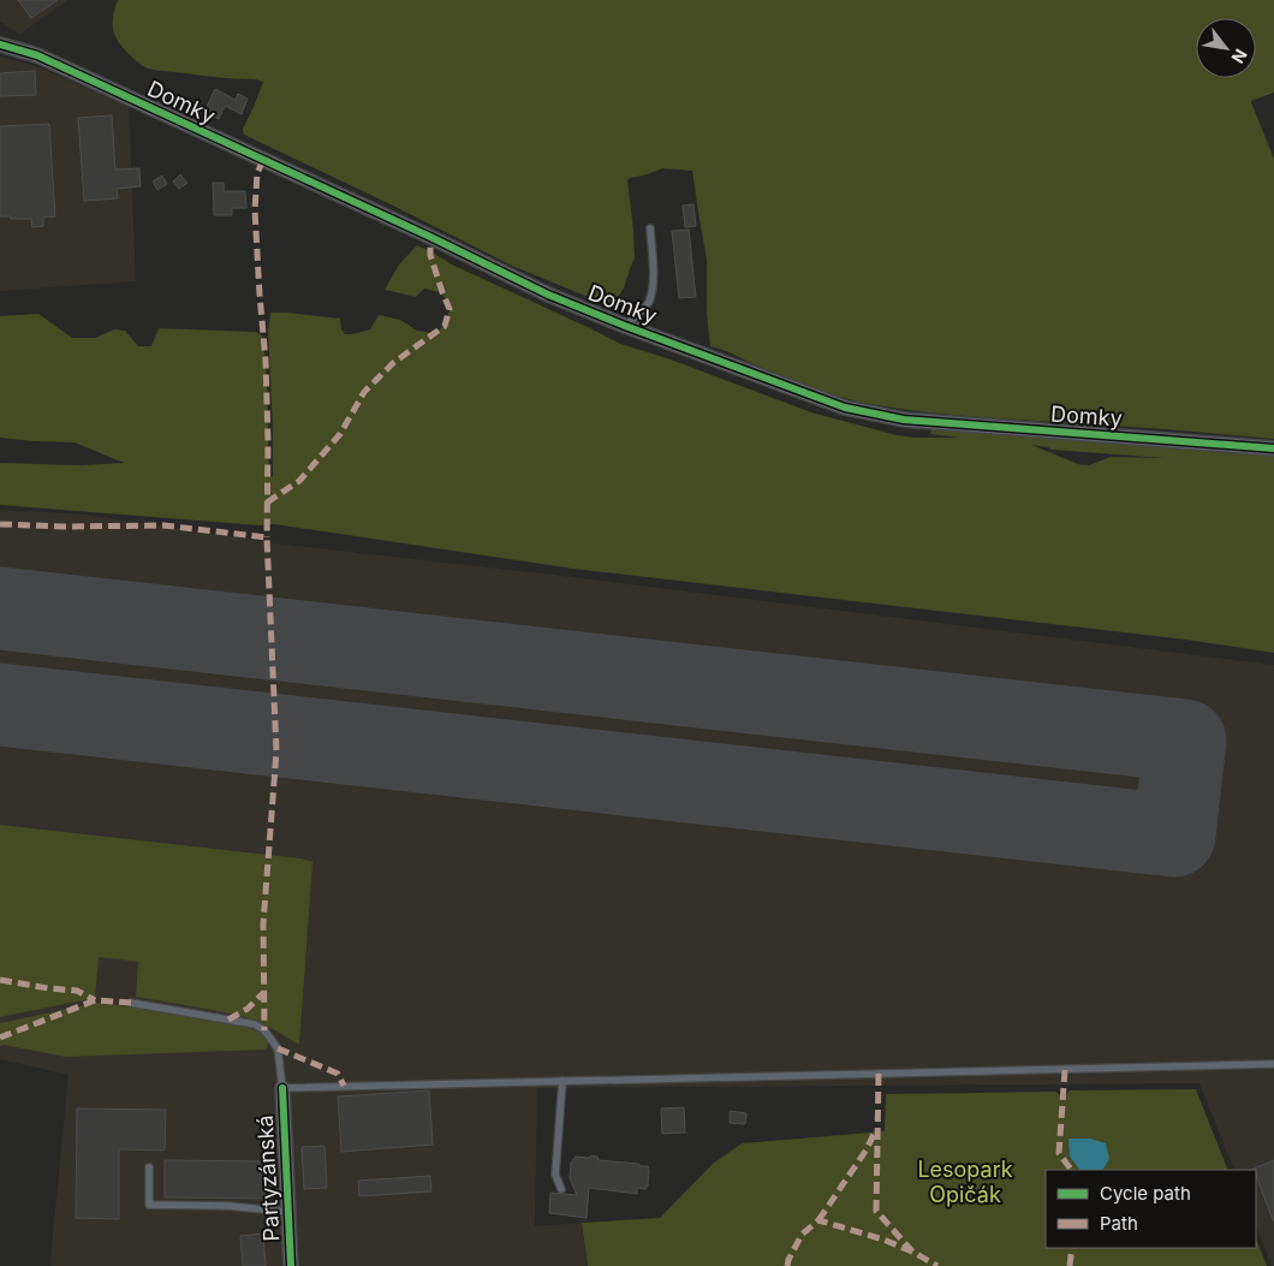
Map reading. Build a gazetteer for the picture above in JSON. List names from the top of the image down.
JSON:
{
  "streets": {
    "street": ["Domky", "Partyzánská"]
  },
  "parks": ["Lesopark Opičák"],
  "legend": ["Cycle path", "Path"],
  "north": "bottom right"
}
